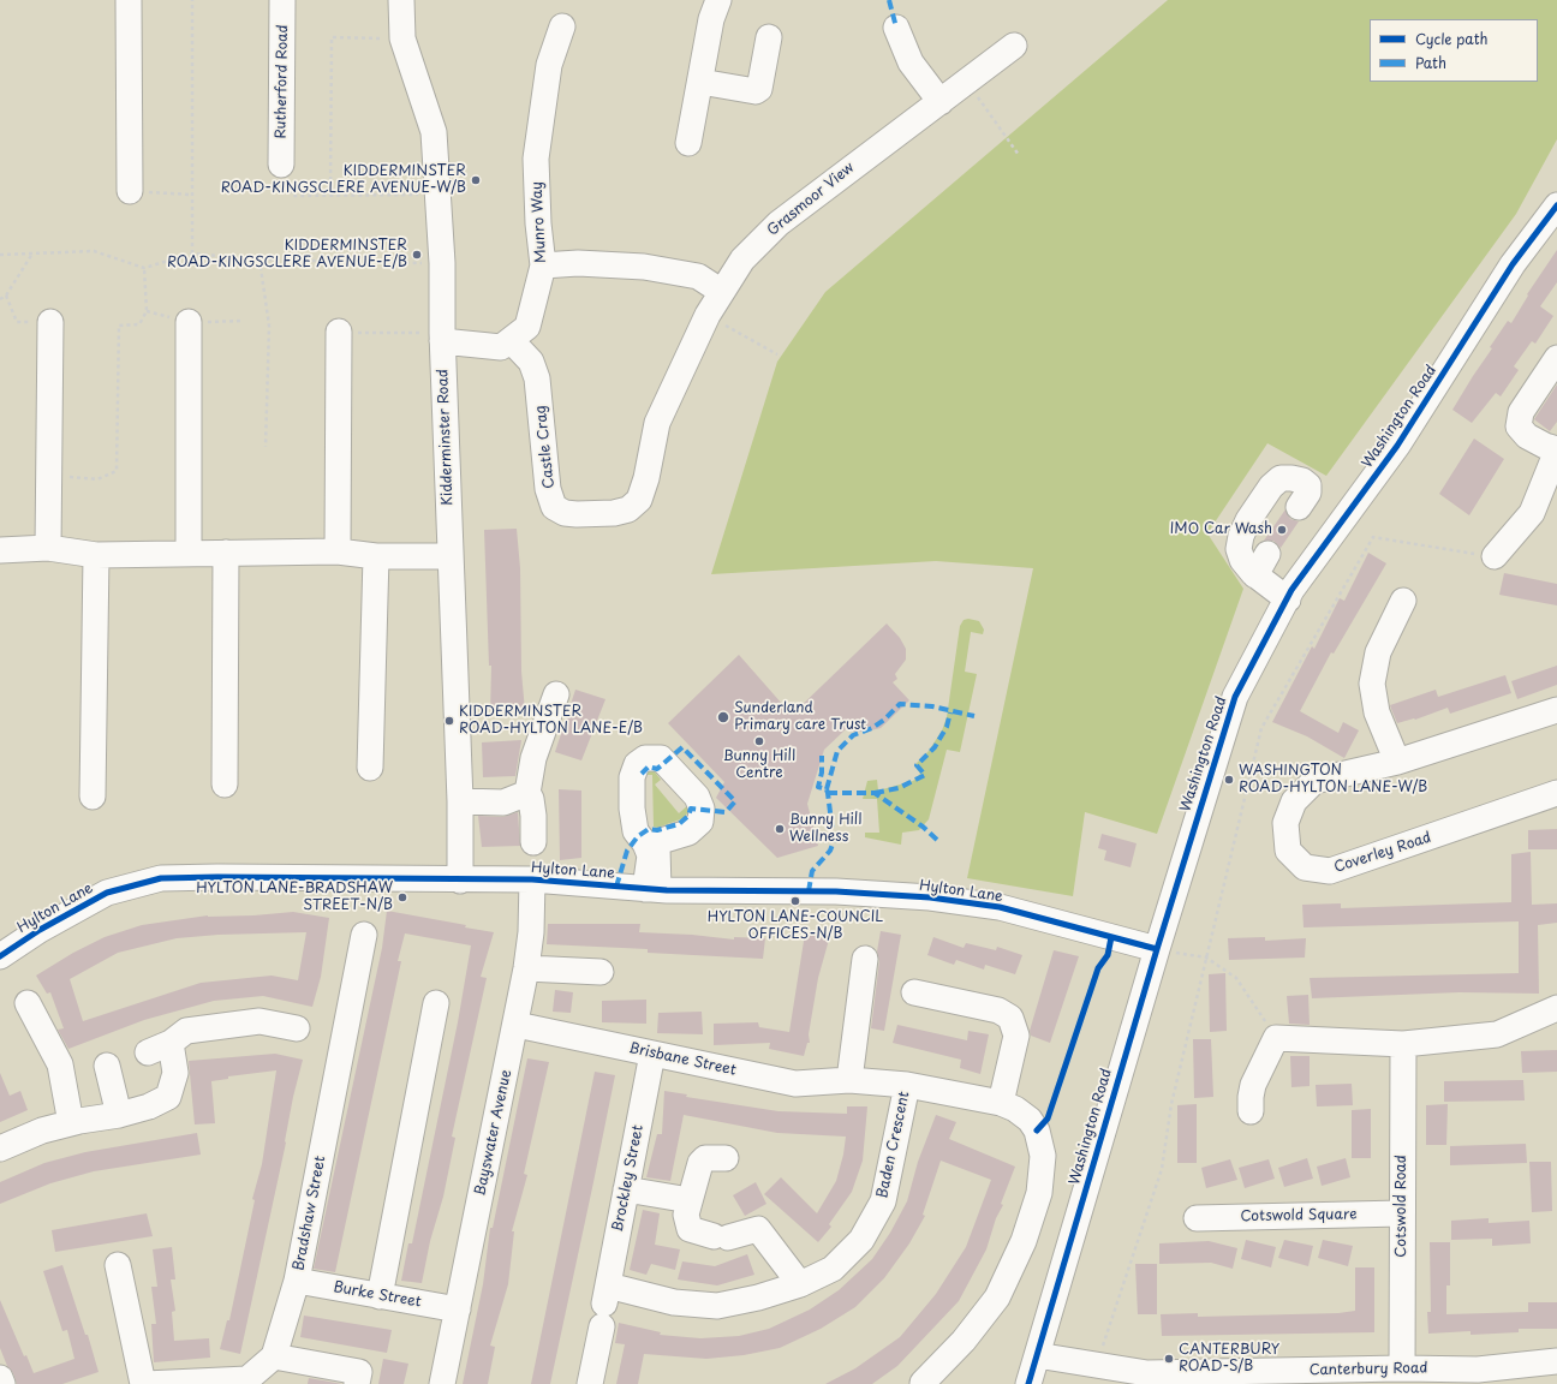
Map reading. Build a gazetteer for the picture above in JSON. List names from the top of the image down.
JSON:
{
  "streets": {
    "street": [
      "Rutherford Road",
      "Grasmoor View",
      "Munro Way",
      "Washington Road",
      "Kidderminster Road",
      "Castle Crag",
      "Coverley Road",
      "Hylton Lane",
      "Brisbane Street",
      "Bayswater Avenue",
      "Baden Crescent",
      "Brockley Street",
      "Cotswold Road",
      "Bradshaw Street",
      "Cotswold Square",
      "Burke Street",
      "Canterbury Road"
    ]
  },
  "crossings": [
    ["Grasmoor View", "Castle Crag"],
    ["Munro Way", "Kidderminster Road"],
    ["Munro Way", "Castle Crag"],
    ["Washington Road", "Hylton Lane"],
    ["Washington Road", "Canterbury Road"],
    ["Kidderminster Road", "Hylton Lane"],
    ["Hylton Lane", "Bayswater Avenue"],
    ["Brisbane Street", "Bayswater Avenue"],
    ["Brisbane Street", "Baden Crescent"],
    ["Brisbane Street", "Brockley Street"],
    ["Bayswater Avenue", "Burke Street"],
    ["Baden Crescent", "Brockley Street"],
    ["Cotswold Road", "Cotswold Square"],
    ["Cotswold Road", "Canterbury Road"],
    ["Bradshaw Street", "Burke Street"]
  ],
  "places": [
    "KIDDERMINSTER ROAD-KINGSCLERE AVENUE-W/B",
    "KIDDERMINSTER ROAD-KINGSCLERE AVENUE-E/B",
    "IMO Car Wash",
    "Sunderland Primary care Trust",
    "KIDDERMINSTER ROAD-HYLTON LANE-E/B",
    "Bunny Hill Centre",
    "WASHINGTON ROAD-HYLTON LANE-W/B",
    "Bunny Hill Wellness",
    "HYLTON LANE-BRADSHAW STREET-N/B",
    "HYLTON LANE-COUNCIL OFFICES-N/B",
    "CANTERBURY ROAD-S/B"
  ],
  "legend": ["Cycle path", "Path"]
}
